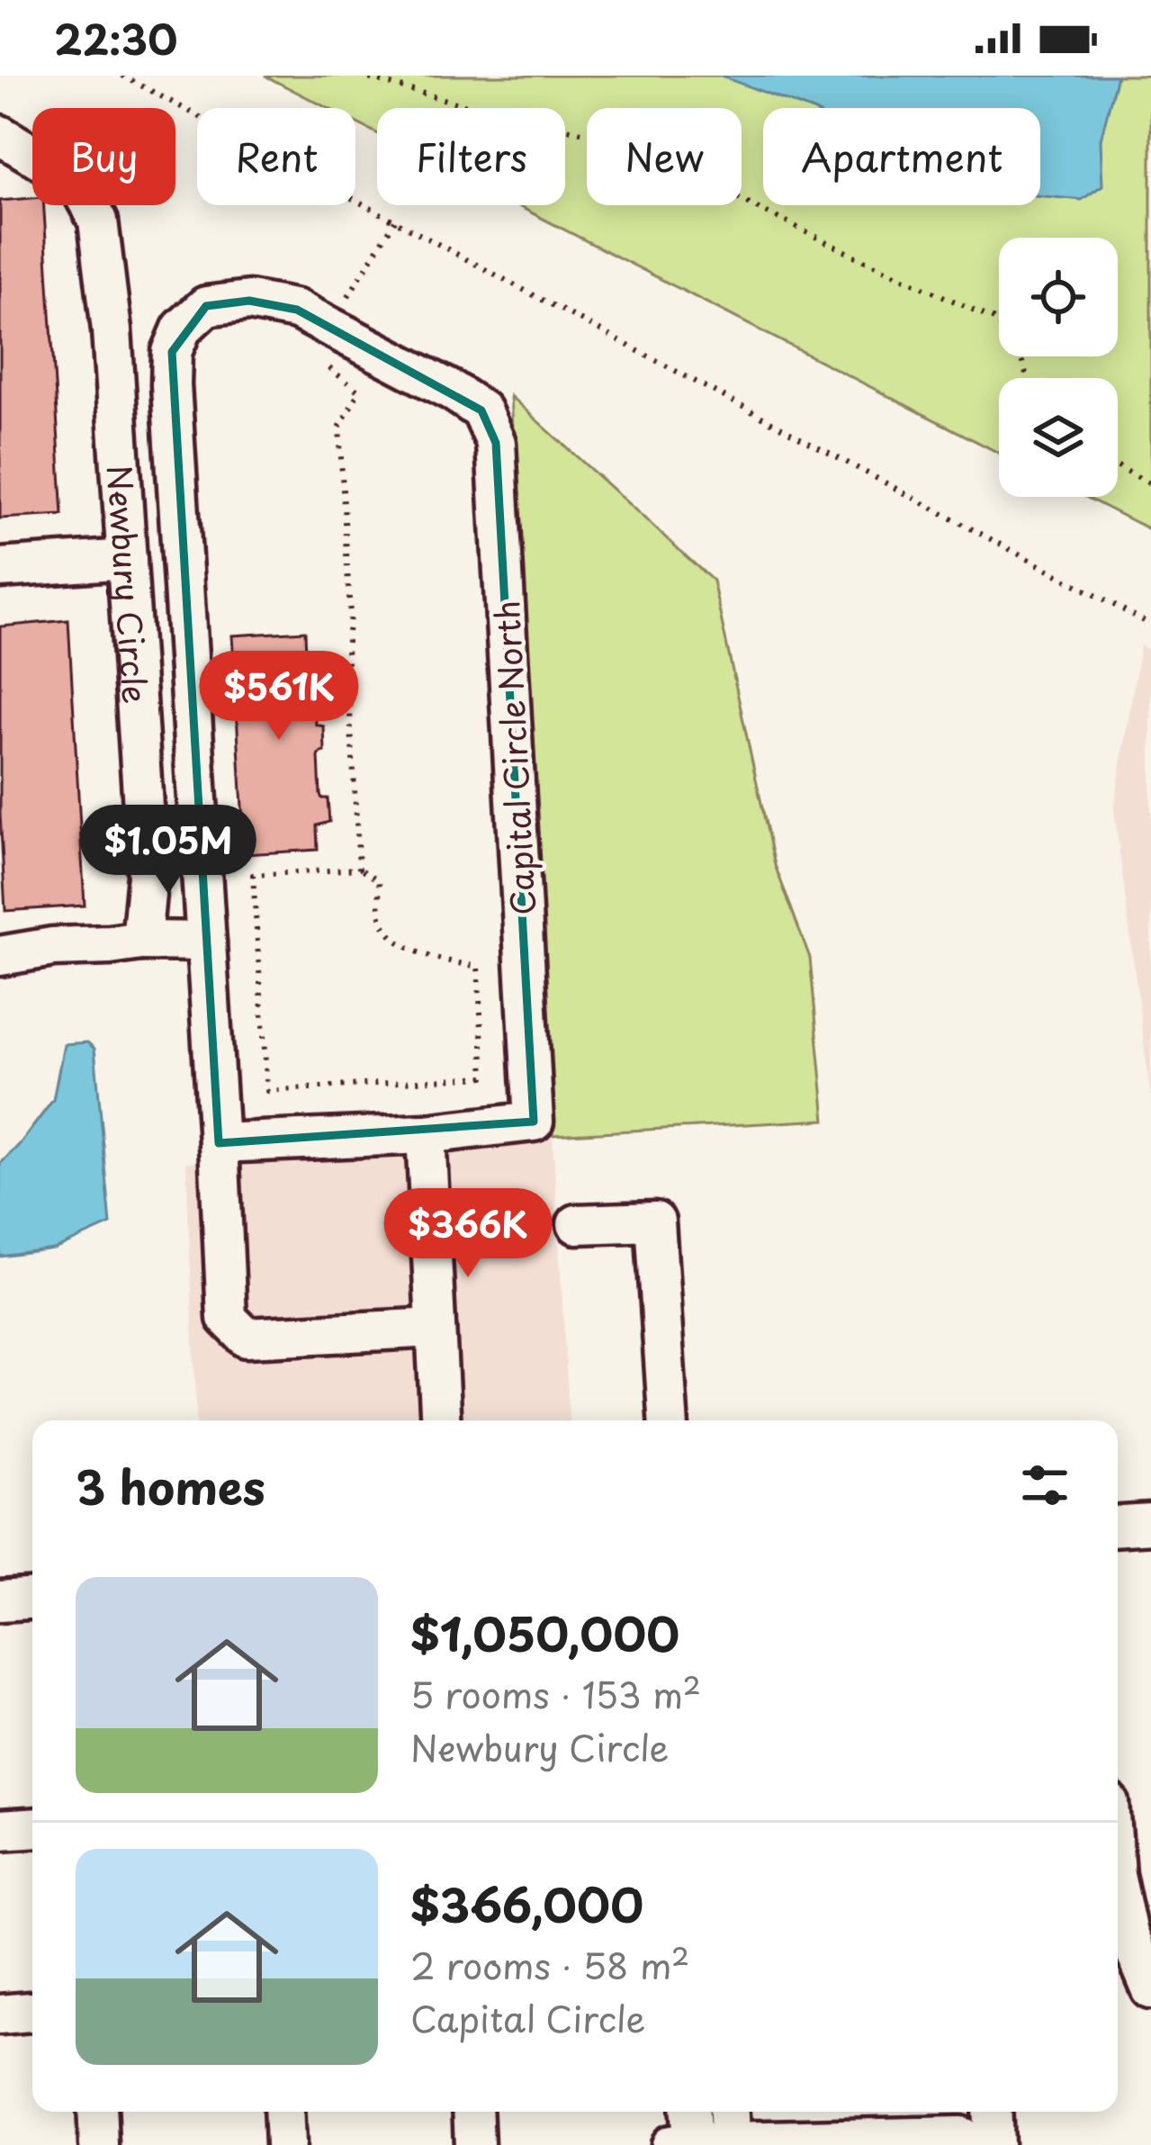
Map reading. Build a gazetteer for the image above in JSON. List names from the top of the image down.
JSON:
{
  "streets": {
    "street": ["Newbury Circle", "Capital Circle North"]
  },
  "page": {
    "status": "22:30",
    "chip": [
      "Buy",
      "Rent",
      "Filters",
      "New",
      "Apartment"
    ],
    "price": ["$561K", "$1.05M", "$366K"],
    "heading": "3 homes",
    "list": [
      {
        "name": "$1,050,000",
        "note": "5 rooms · 153 m² · Newbury Circle"
      },
      {
        "name": "$366,000",
        "note": "2 rooms · 58 m² · Capital Circle"
      }
    ]
  }
}
